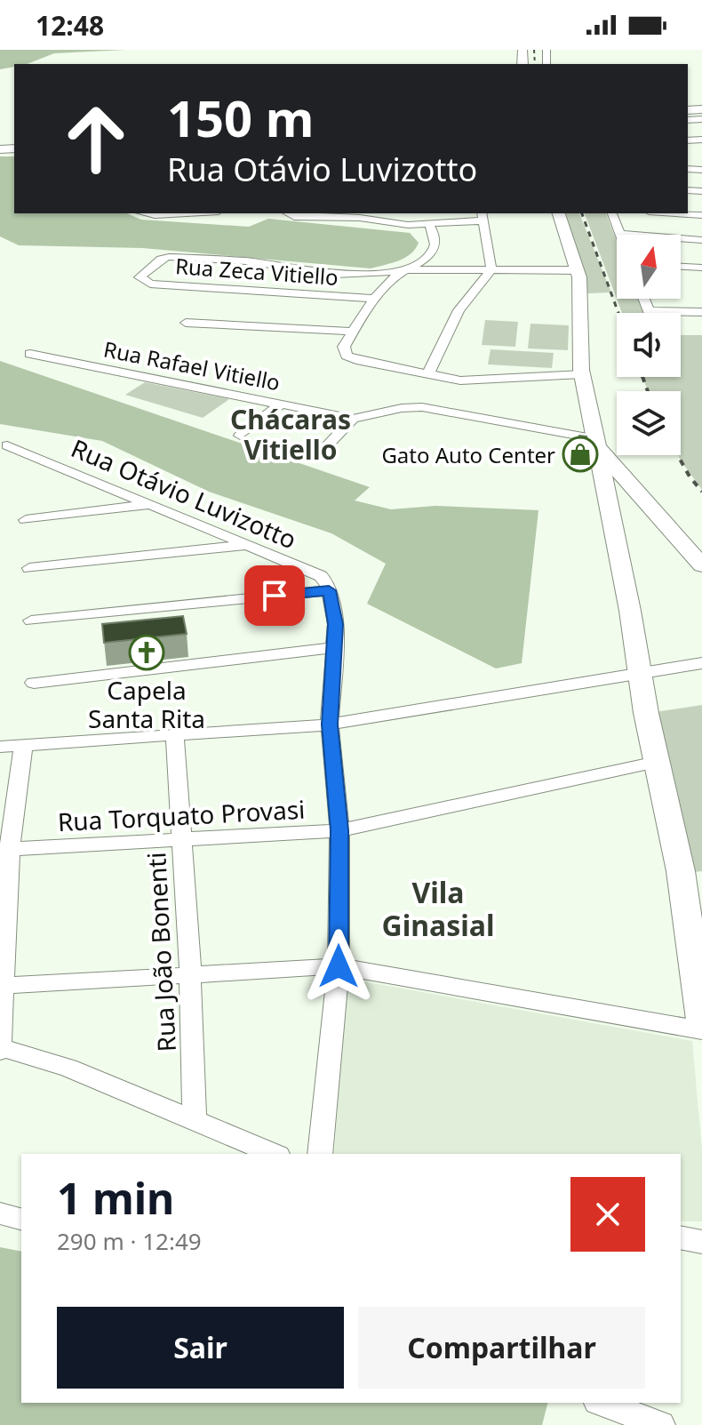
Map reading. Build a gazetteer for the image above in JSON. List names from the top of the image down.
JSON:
{
  "streets": {
    "street": [
      "Rua Zeca Vitiello",
      "Rua Rafael Vitiello",
      "Rua Otávio Luvizotto",
      "Rua Torquato Provasi",
      "Rua João Bonenti"
    ]
  },
  "crossings": [
    ["Rua Torquato Provasi", "Rua João Bonenti"]
  ],
  "districts": ["Chácaras Vitiello", "Vila Ginasial"],
  "places": {
    "shop": ["Gato Auto Center"],
    "church": ["Capela Santa Rita"]
  },
  "north": "top",
  "page": {
    "status": "12:48",
    "turn": ["150 m", "Rua Otávio Luvizotto"],
    "heading": ["1 min", "290 m · 12:49"],
    "buttons": ["Sair", "Compartilhar"]
  }
}
